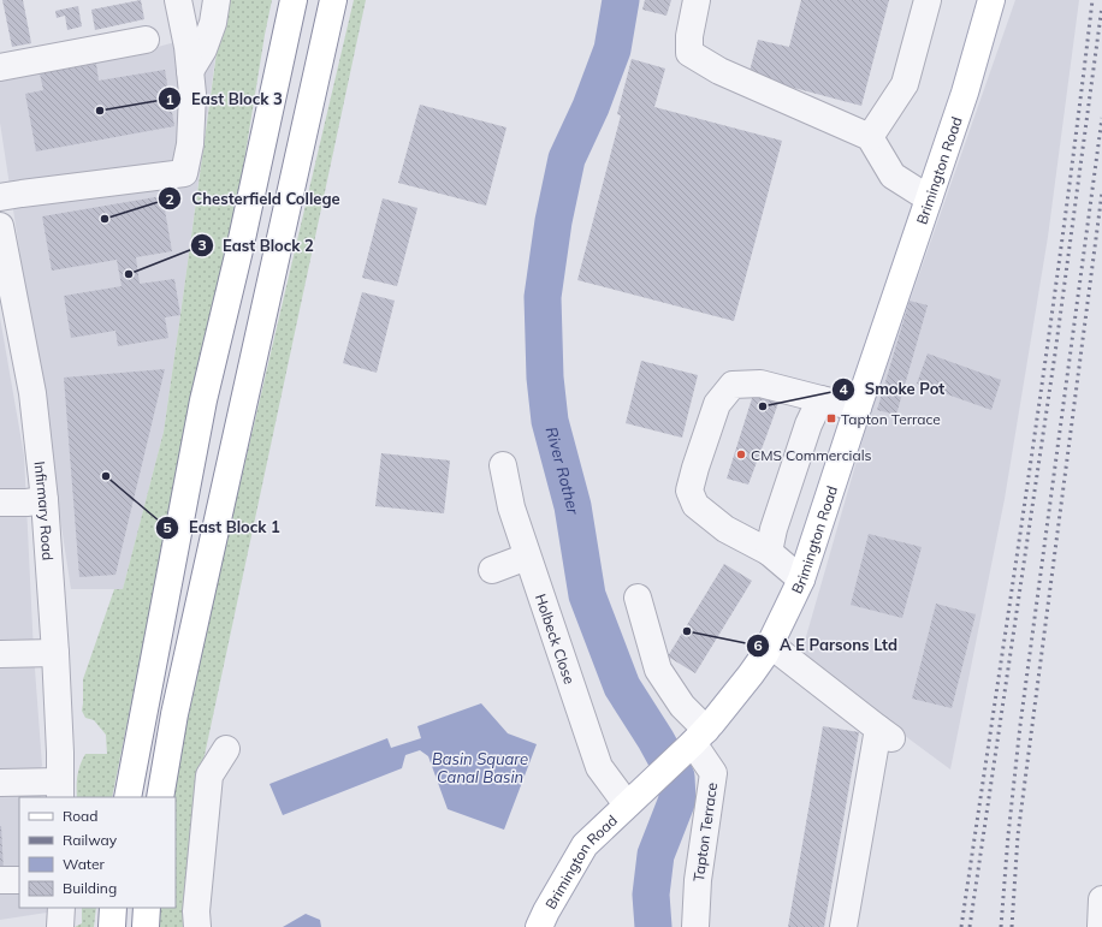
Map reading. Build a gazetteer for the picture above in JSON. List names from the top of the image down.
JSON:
{
  "streets": {
    "main road": ["Brimington Road"],
    "street": ["Infirmary Road", "Holbeck Close", "Tapton Terrace"]
  },
  "crossings": [
    ["Brimington Road", "Holbeck Close"],
    ["Brimington Road", "Tapton Terrace"]
  ],
  "water": ["River Rother", "Basin Square Canal Basin"],
  "places": {
    "other": [
      "East Block 3",
      "Chesterfield College",
      "East Block 2",
      "Smoke Pot",
      "CMS Commercials",
      "East Block 1",
      "A E Parsons Ltd"
    ],
    "transit": ["Tapton Terrace"]
  },
  "legend": [
    "Road",
    "Railway",
    "Water",
    "Building"
  ]
}
